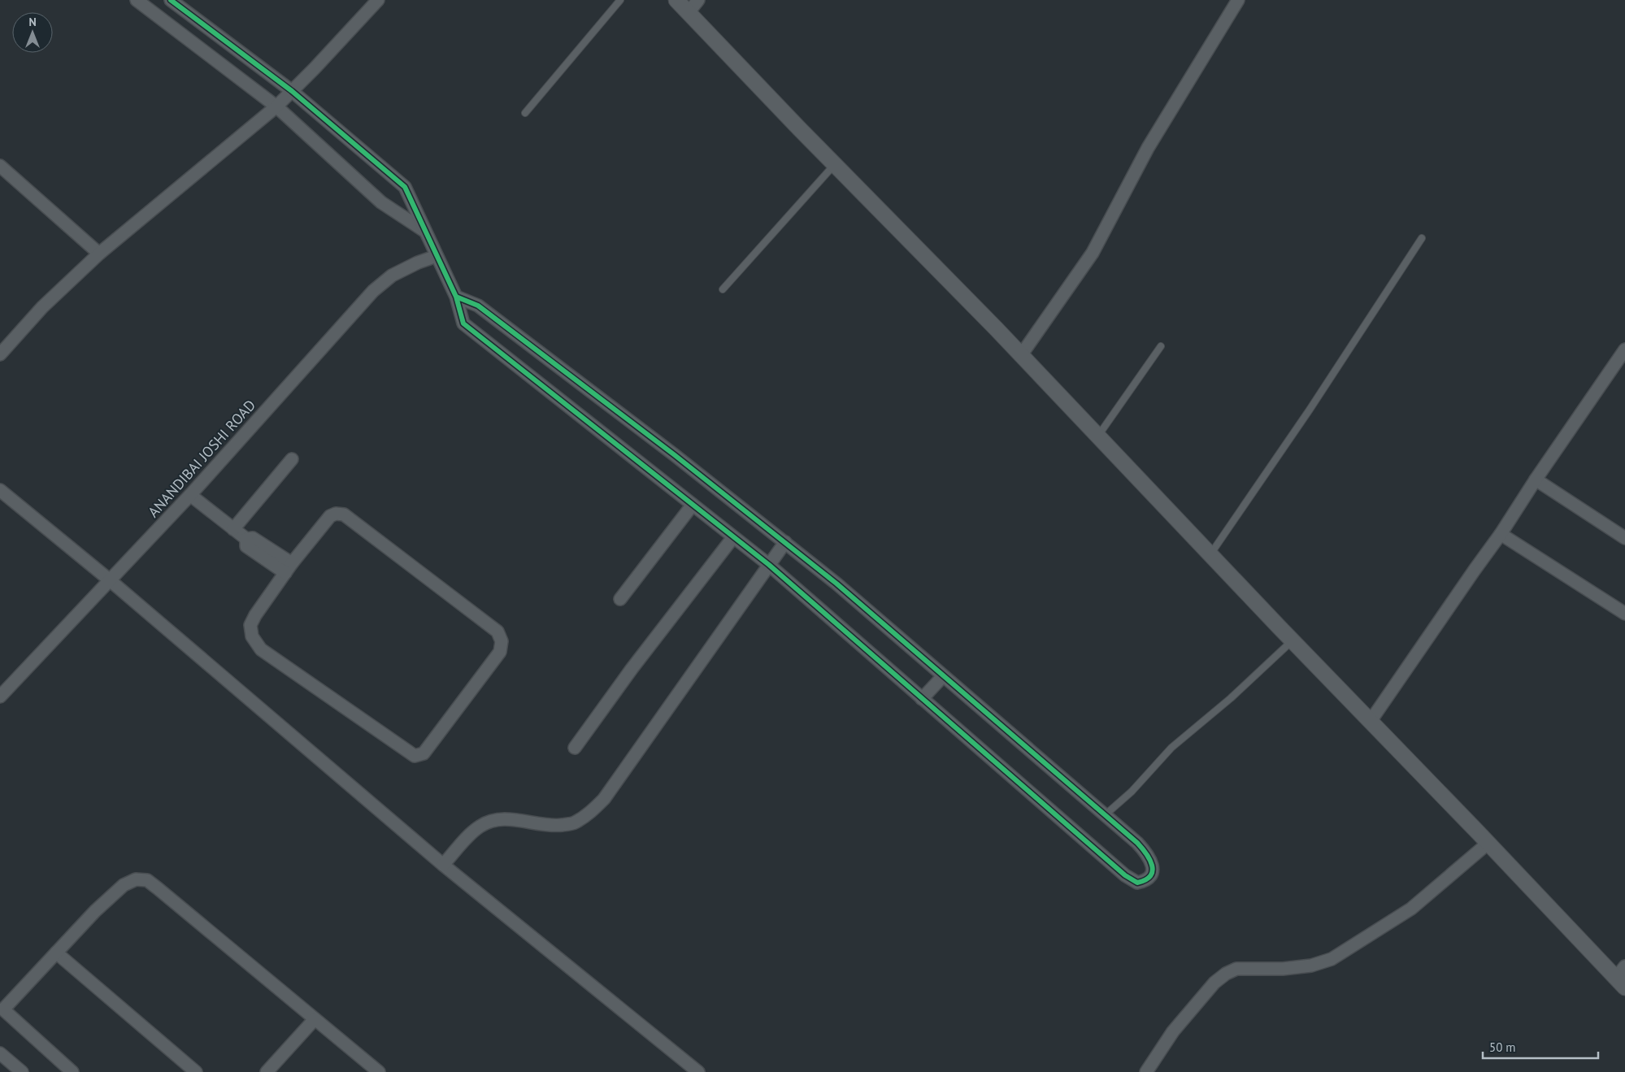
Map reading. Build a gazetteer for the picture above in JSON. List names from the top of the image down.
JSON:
{
  "streets": {
    "street": ["ANANDIBAI JOSHI ROAD"]
  },
  "scale_bar": "50 m",
  "north": "top"
}
